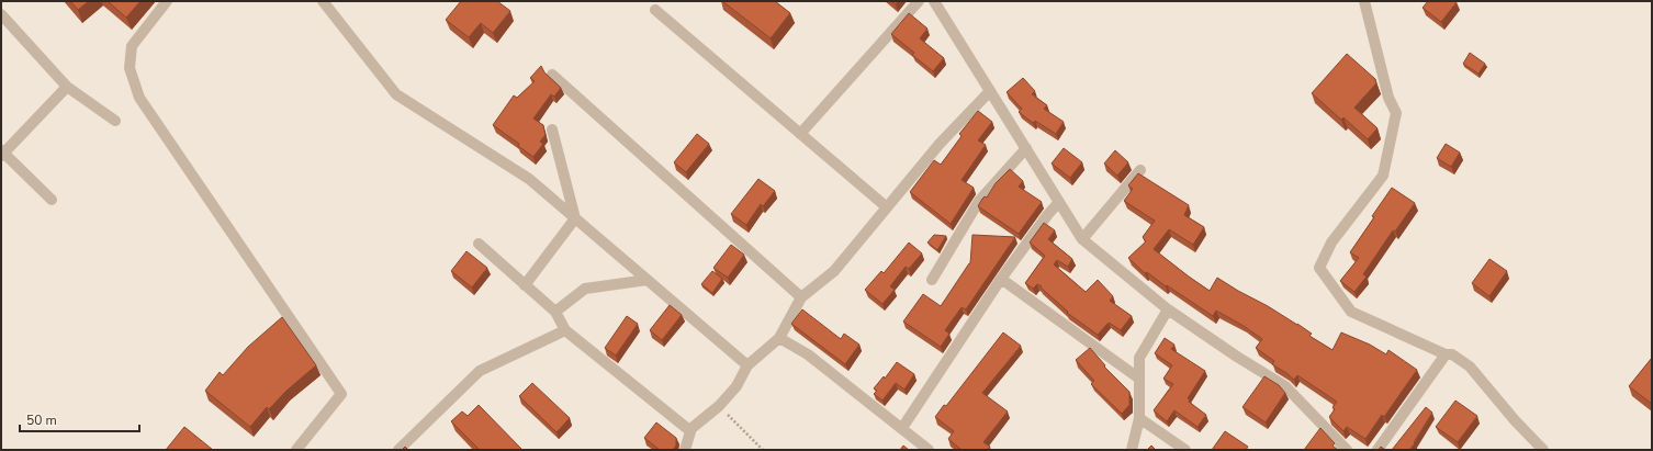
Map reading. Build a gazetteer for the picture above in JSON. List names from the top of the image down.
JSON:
{
  "scale_bar": "50 m"
}
